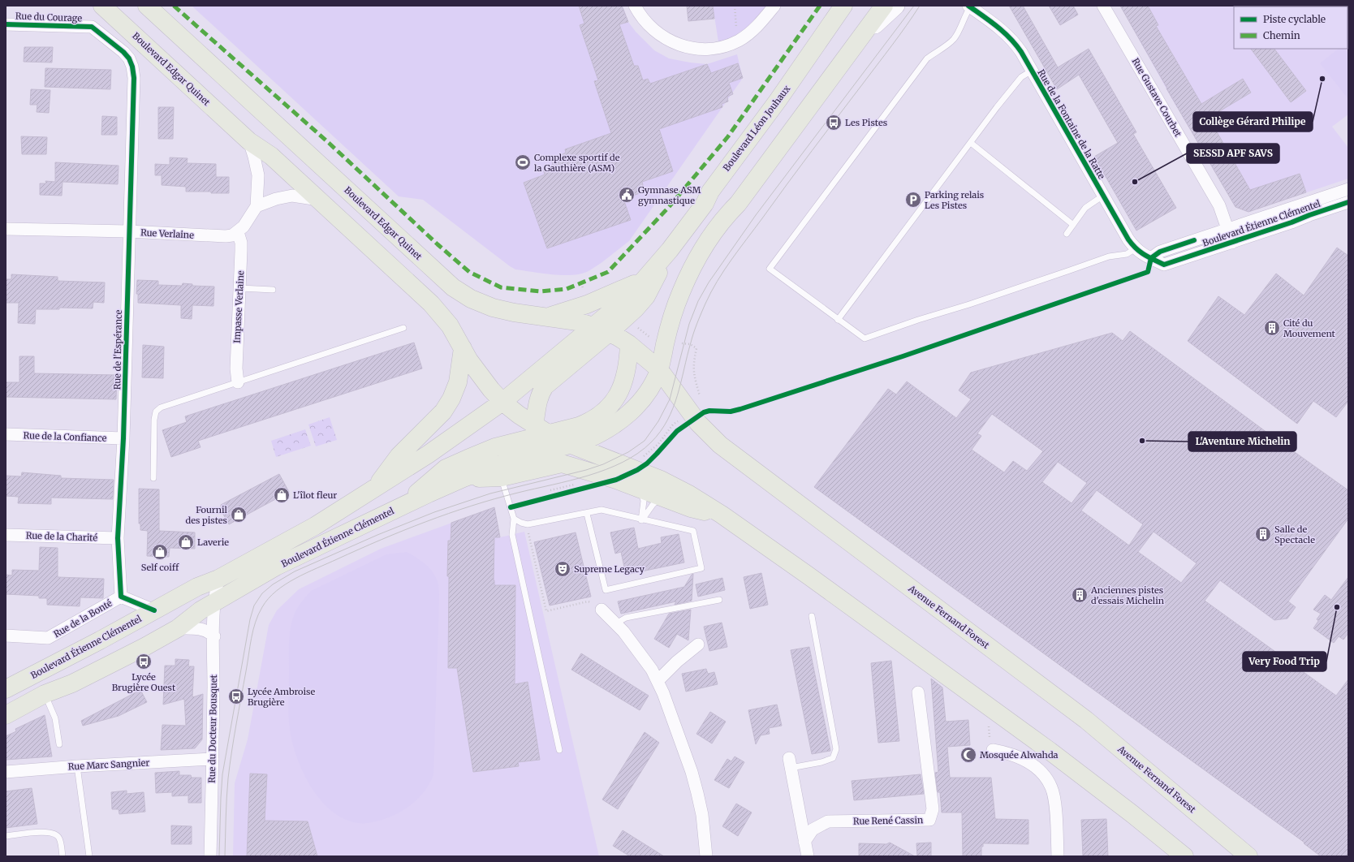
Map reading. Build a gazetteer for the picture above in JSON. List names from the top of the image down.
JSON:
{
  "streets": {
    "main road": [
      "Boulevard Edgar Quinet",
      "Boulevard Léon Jouhaux",
      "Boulevard Étienne Clémentel",
      "Avenue Fernand Forest"
    ],
    "street": [
      "Rue du Courage",
      "Rue Gustave Courbet",
      "Rue de la Fontaine de la Ratte",
      "Rue Verlaine",
      "Impasse Verlaine",
      "Rue de l'Espérance",
      "Rue de la Confiance",
      "Rue de la Charité",
      "Rue de la Bonté",
      "Rue du Docteur Bousquet",
      "Rue Marc Sangnier",
      "Rue René Cassin"
    ]
  },
  "crossings": [
    ["Rue du Courage", "Rue de l'Espérance"],
    ["Boulevard Edgar Quinet", "Boulevard Étienne Clémentel"],
    ["Boulevard Edgar Quinet", "Avenue Fernand Forest"],
    ["Rue Gustave Courbet", "Boulevard Étienne Clémentel"],
    ["Rue de la Fontaine de la Ratte", "Boulevard Étienne Clémentel"],
    ["Boulevard Étienne Clémentel", "Avenue Fernand Forest"],
    ["Boulevard Étienne Clémentel", "Rue du Docteur Bousquet"],
    ["Rue Verlaine", "Impasse Verlaine"],
    ["Rue Verlaine", "Rue de l'Espérance"],
    ["Rue de l'Espérance", "Rue de la Confiance"],
    ["Rue de l'Espérance", "Rue de la Charité"],
    ["Rue de l'Espérance", "Rue de la Bonté"],
    ["Rue du Docteur Bousquet", "Rue Marc Sangnier"]
  ],
  "places": {
    "other": [
      "Collège Gérard Philipe",
      "SESSD APF SAVS",
      "L'Aventure Michelin",
      "Very Food Trip"
    ],
    "bus stop": ["Les Pistes", "Lycée Brugière Ouest", "Lycée Ambroise Brugière"],
    "sports": ["Complexe sportif de la Gauthière (ASM)"],
    "public building": ["Gymnase ASM gymnastique"],
    "parking": ["Parking relais Les Pistes"],
    "building": ["Cité du Mouvement", "Salle de Spectacle", "Anciennes pistes d'essais Michelin"],
    "shop": [
      "L'îlot fleur",
      "Fournil des pistes",
      "Laverie",
      "Self coiff"
    ],
    "theatre": ["Supreme Legacy"],
    "mosque": ["Mosquée Alwahda"]
  },
  "legend": ["Piste cyclable", "Chemin"]
}
